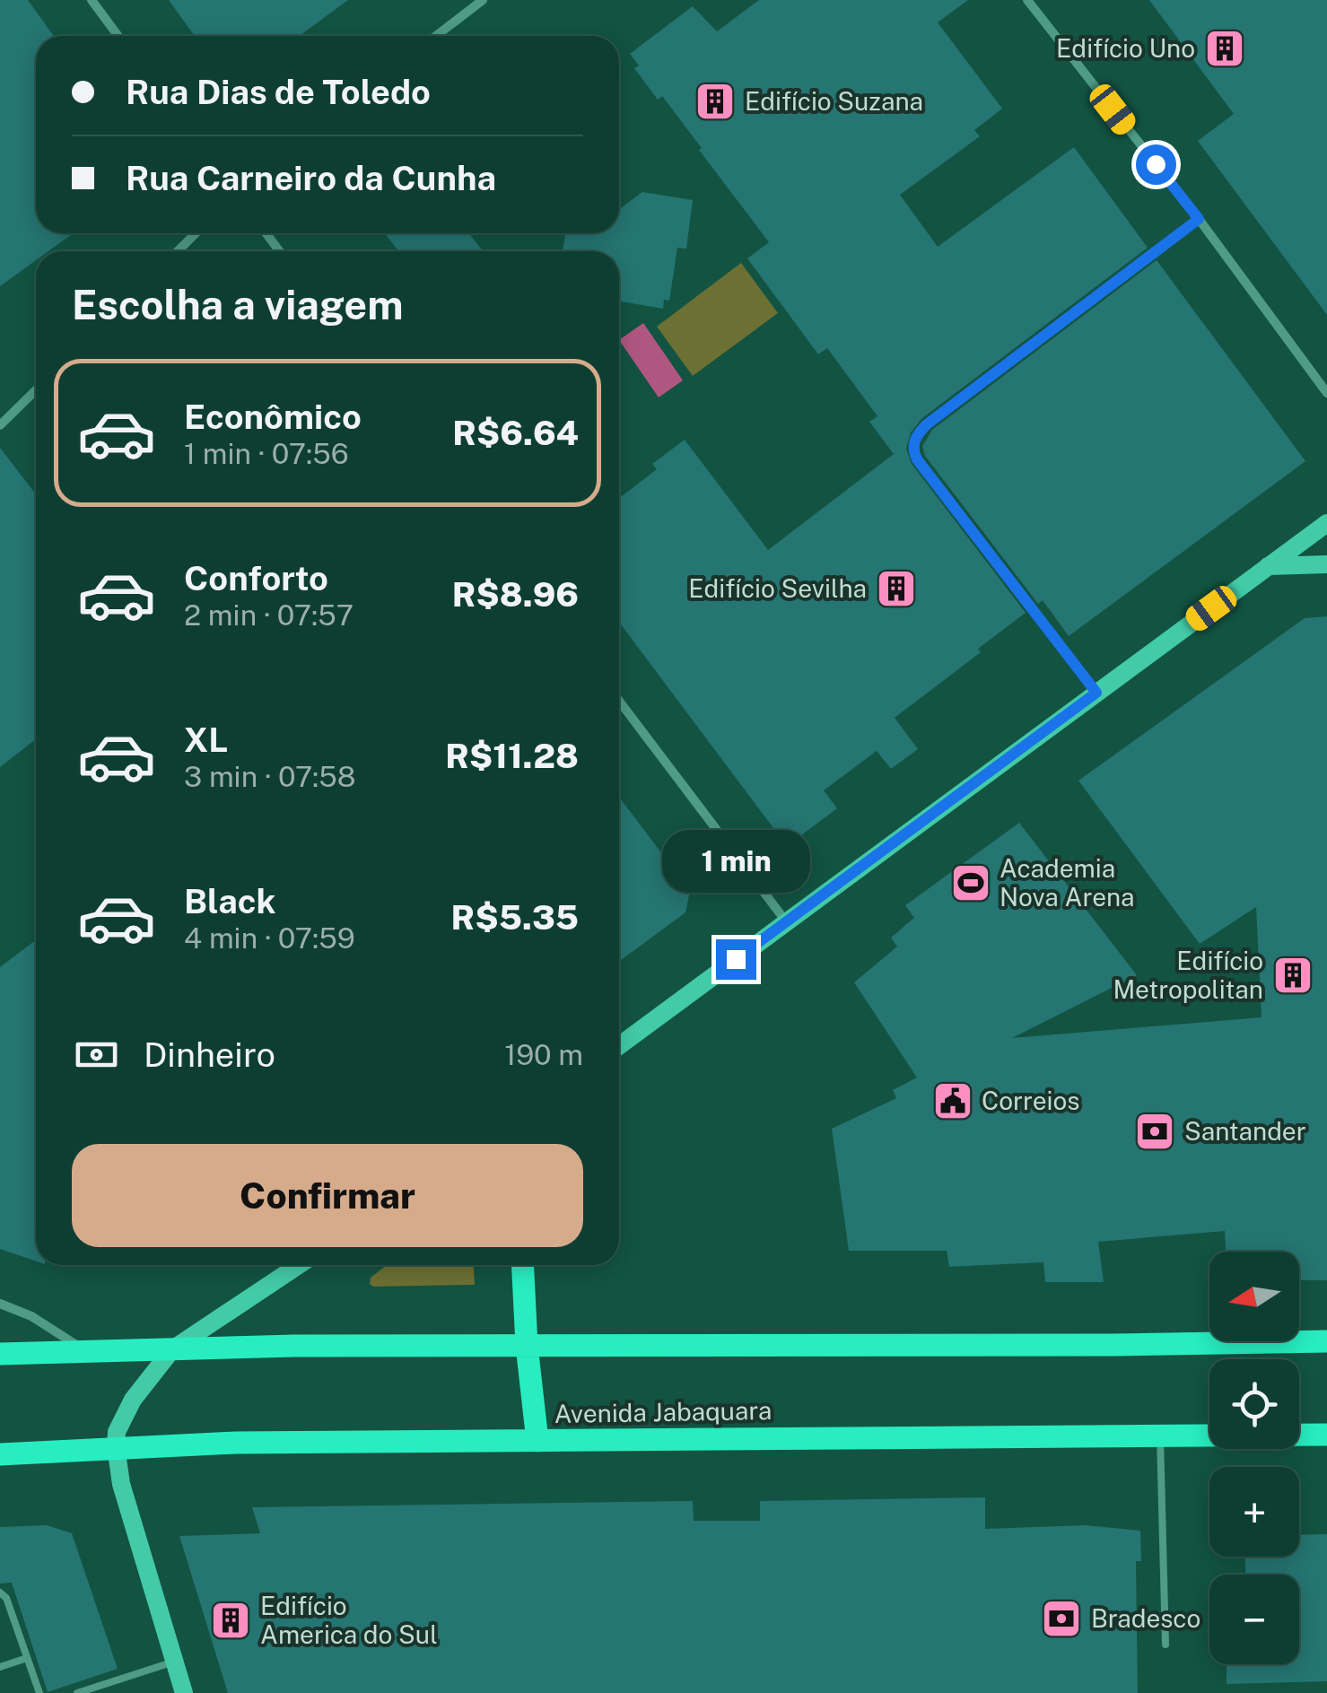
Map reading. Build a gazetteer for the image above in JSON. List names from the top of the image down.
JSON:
{
  "streets": {
    "main road": ["Avenida Jabaquara"]
  },
  "places": {
    "building": [
      "Edifício Uno",
      "Edifício Suzana",
      "Edifício Sevilha",
      "Edifício Metropolitan",
      "Edifício America do Sul"
    ],
    "sports": ["Academia Nova Arena"],
    "public building": ["Correios"],
    "bank": ["Santander", "Bradesco"]
  },
  "north": "left",
  "page": {
    "banner": ["Rua Dias de Toledo", "Rua Carneiro da Cunha"],
    "heading": "Escolha a viagem",
    "list": [
      {
        "name": "Econômico",
        "note": "1 min · 07:56",
        "value": "R$6.64"
      },
      {
        "name": "Conforto",
        "note": "2 min · 07:57",
        "value": "R$8.96"
      },
      {
        "name": "XL",
        "note": "3 min · 07:58",
        "value": "R$11.28"
      },
      {
        "name": "Black",
        "note": "4 min · 07:59",
        "value": "R$5.35"
      }
    ],
    "bubble": "1 min",
    "pay": ["Dinheiro", "190 m"],
    "buttons": "Confirmar",
    "map_buttons": ["+", "−"]
  }
}
